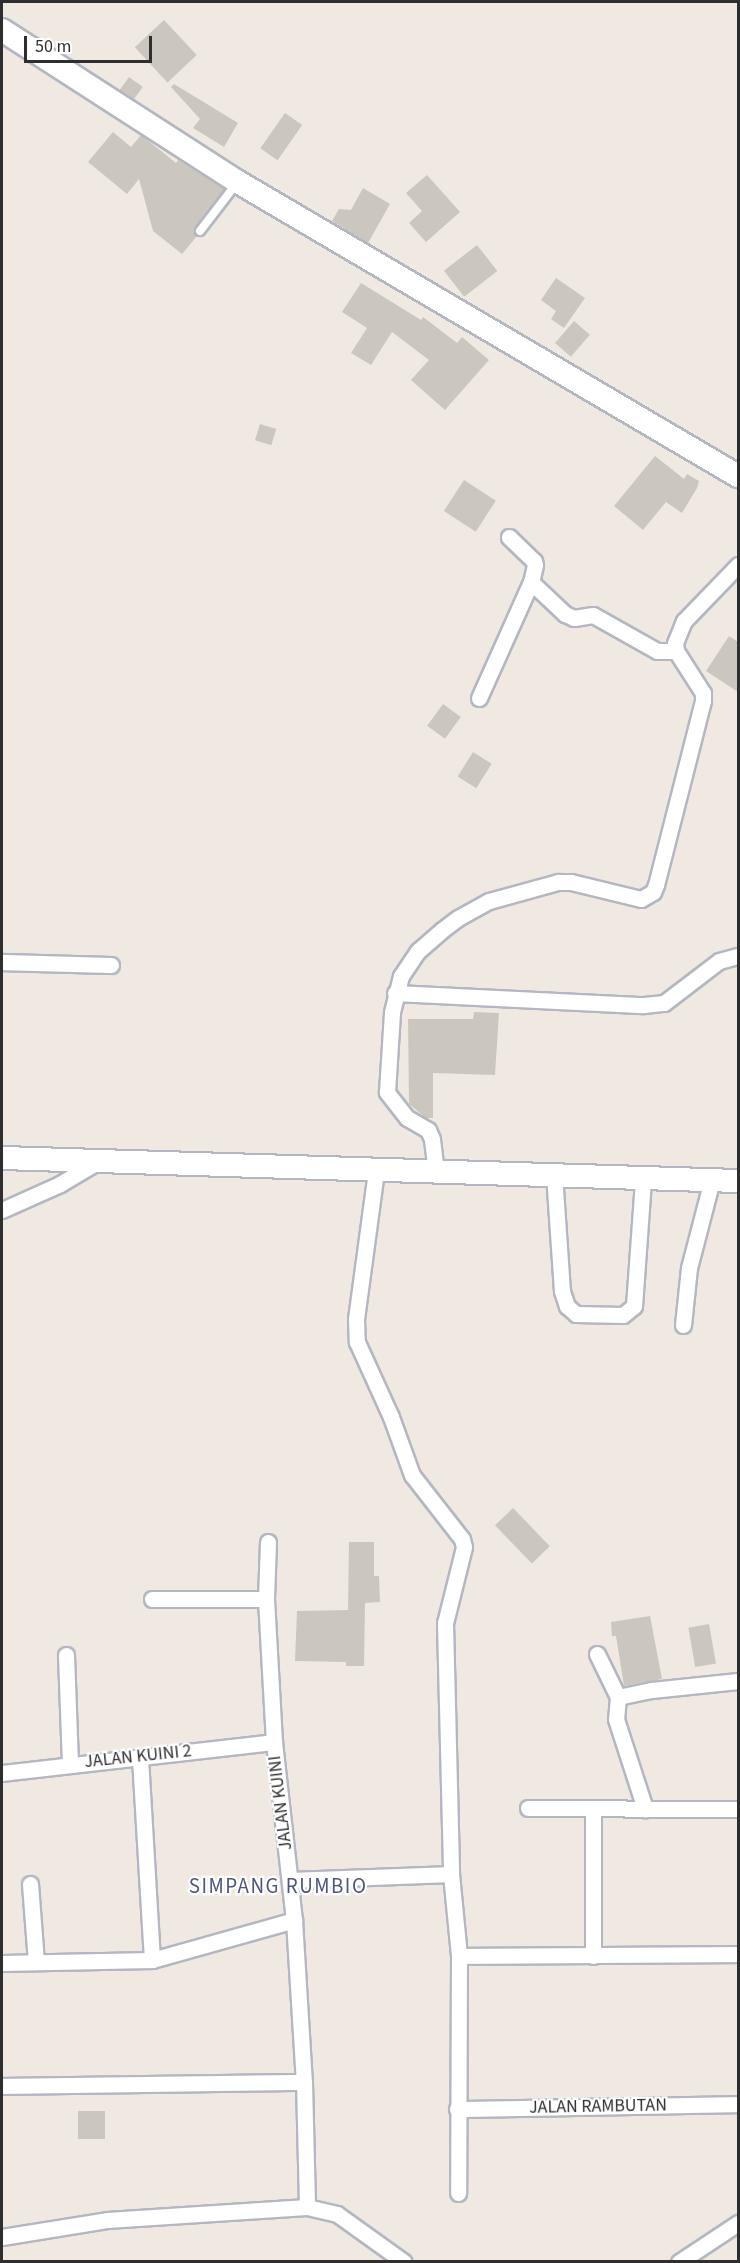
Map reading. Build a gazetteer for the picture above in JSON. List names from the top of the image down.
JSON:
{
  "streets": {
    "street": ["JALAN KUINI 2", "JALAN KUINI", "JALAN RAMBUTAN"]
  },
  "crossings": [
    ["JALAN KUINI 2", "JALAN KUINI"]
  ],
  "districts": ["SIMPANG RUMBIO"],
  "scale_bar": "50 m"
}
